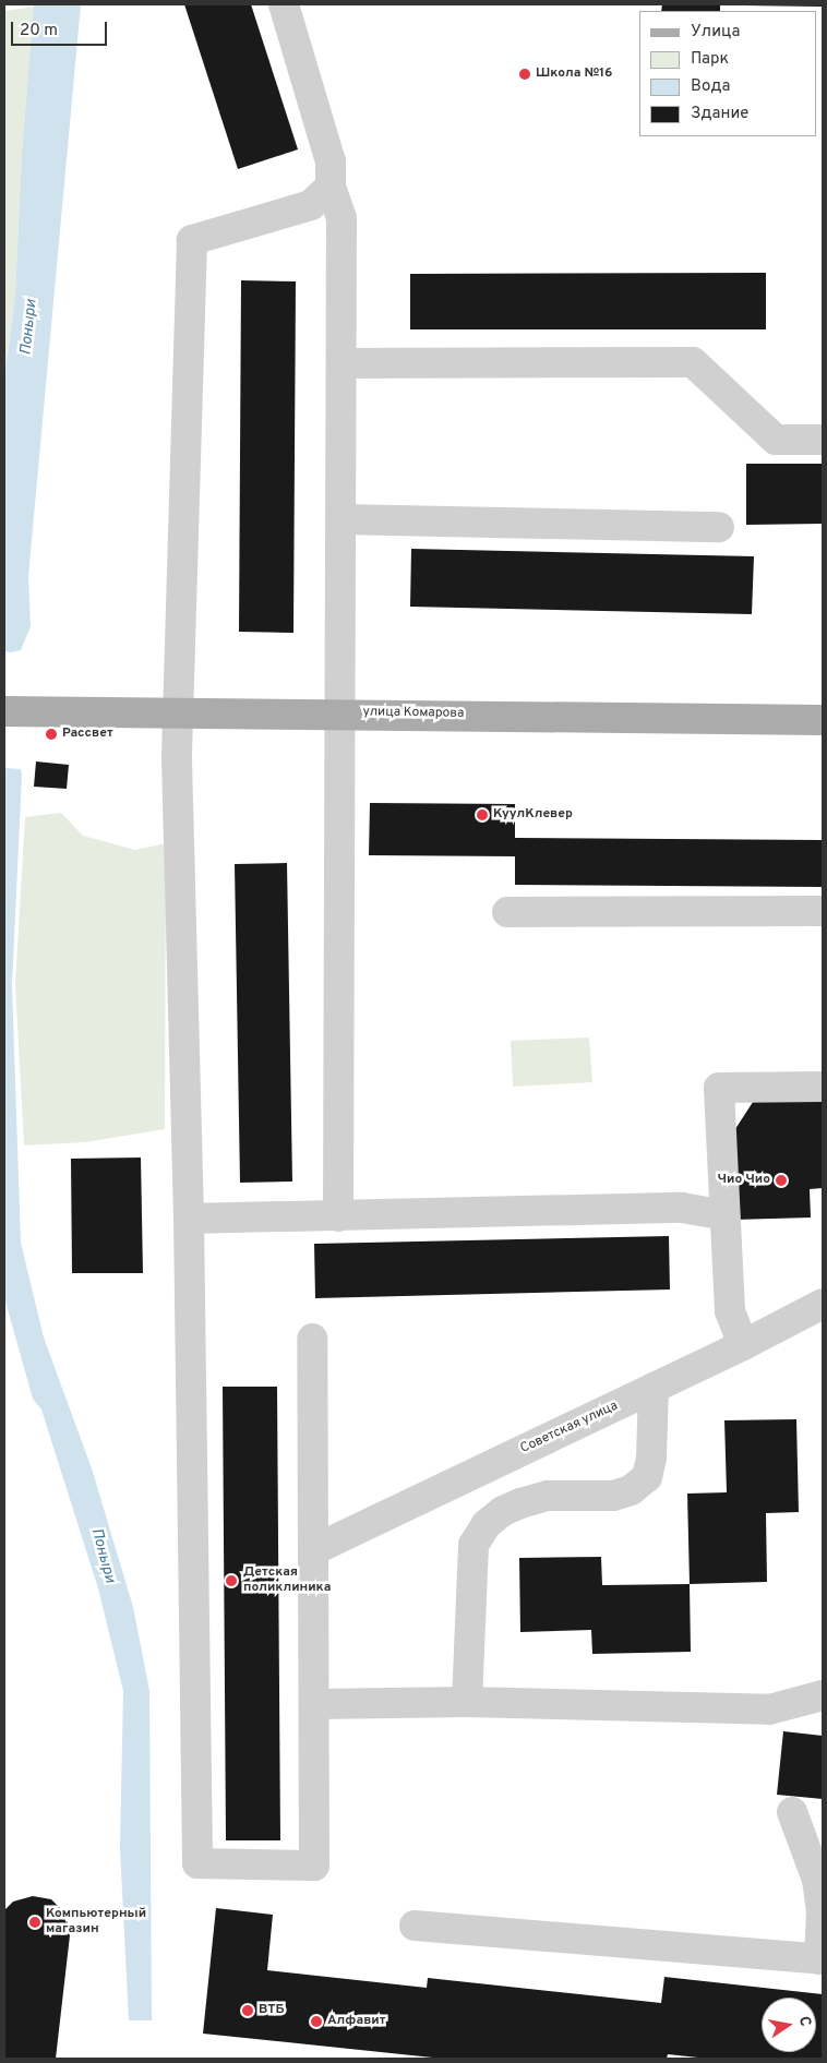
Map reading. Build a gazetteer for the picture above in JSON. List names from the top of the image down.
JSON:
{
  "streets": {
    "main road": ["улица Комарова"],
    "street": ["Советская улица"]
  },
  "water": ["Поныри"],
  "places": [
    "Школа №16",
    "Рассвет",
    "КуулКлевер",
    "Чио Чио",
    "Детская поликлиника",
    "Компьютерный магазин",
    "ВТБ",
    "Алфавит"
  ],
  "legend": [
    "Улица",
    "Парк",
    "Вода",
    "Здание"
  ],
  "scale_bar": "20 m",
  "north": "right"
}
